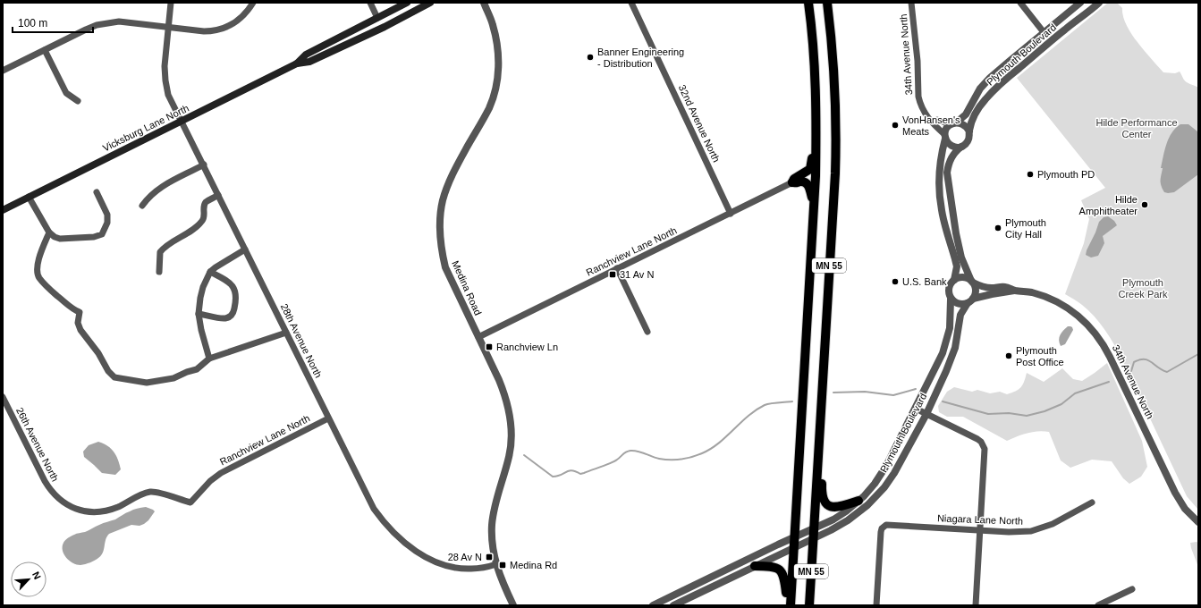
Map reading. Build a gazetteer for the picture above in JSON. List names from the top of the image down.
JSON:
{
  "streets": {
    "main road": ["Vicksburg Lane North", "MN 55"],
    "street": [
      "34th Avenue North",
      "Plymouth Boulevard",
      "32nd Avenue North",
      "Ranchview Lane North",
      "Medina Road",
      "28th Avenue North",
      "26th Avenue North",
      "Niagara Lane North"
    ]
  },
  "crossings": [
    ["34th Avenue North", "Plymouth Boulevard"],
    ["Plymouth Boulevard", "MN 55"],
    ["32nd Avenue North", "Ranchview Lane North"],
    ["Vicksburg Lane North", "28th Avenue North"],
    ["Ranchview Lane North", "Medina Road"],
    ["Ranchview Lane North", "28th Avenue North"],
    ["Ranchview Lane North", "26th Avenue North"],
    ["Medina Road", "28th Avenue North"]
  ],
  "parks": ["Hilde Performance Center", "Plymouth Creek Park"],
  "places": {
    "other": [
      "Banner Engineering - Distribution",
      "VonHansen's Meats",
      "Plymouth PD",
      "Hilde Amphitheater",
      "Plymouth City Hall",
      "U.S. Bank",
      "Plymouth Post Office"
    ],
    "transit": [
      "31 Av N",
      "Ranchview Ln",
      "28 Av N",
      "Medina Rd"
    ]
  },
  "scale_bar": "100 m",
  "north": "top right"
}
